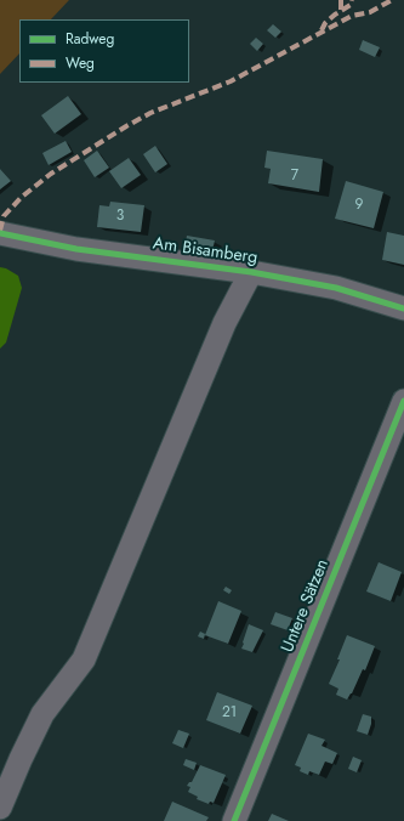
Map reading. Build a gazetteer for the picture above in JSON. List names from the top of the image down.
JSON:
{
  "streets": {
    "street": ["Am Bisamberg", "Untere Sätzen"]
  },
  "house_numbers": [
    "7",
    "9",
    "3",
    "21"
  ],
  "legend": ["Radweg", "Weg"]
}
